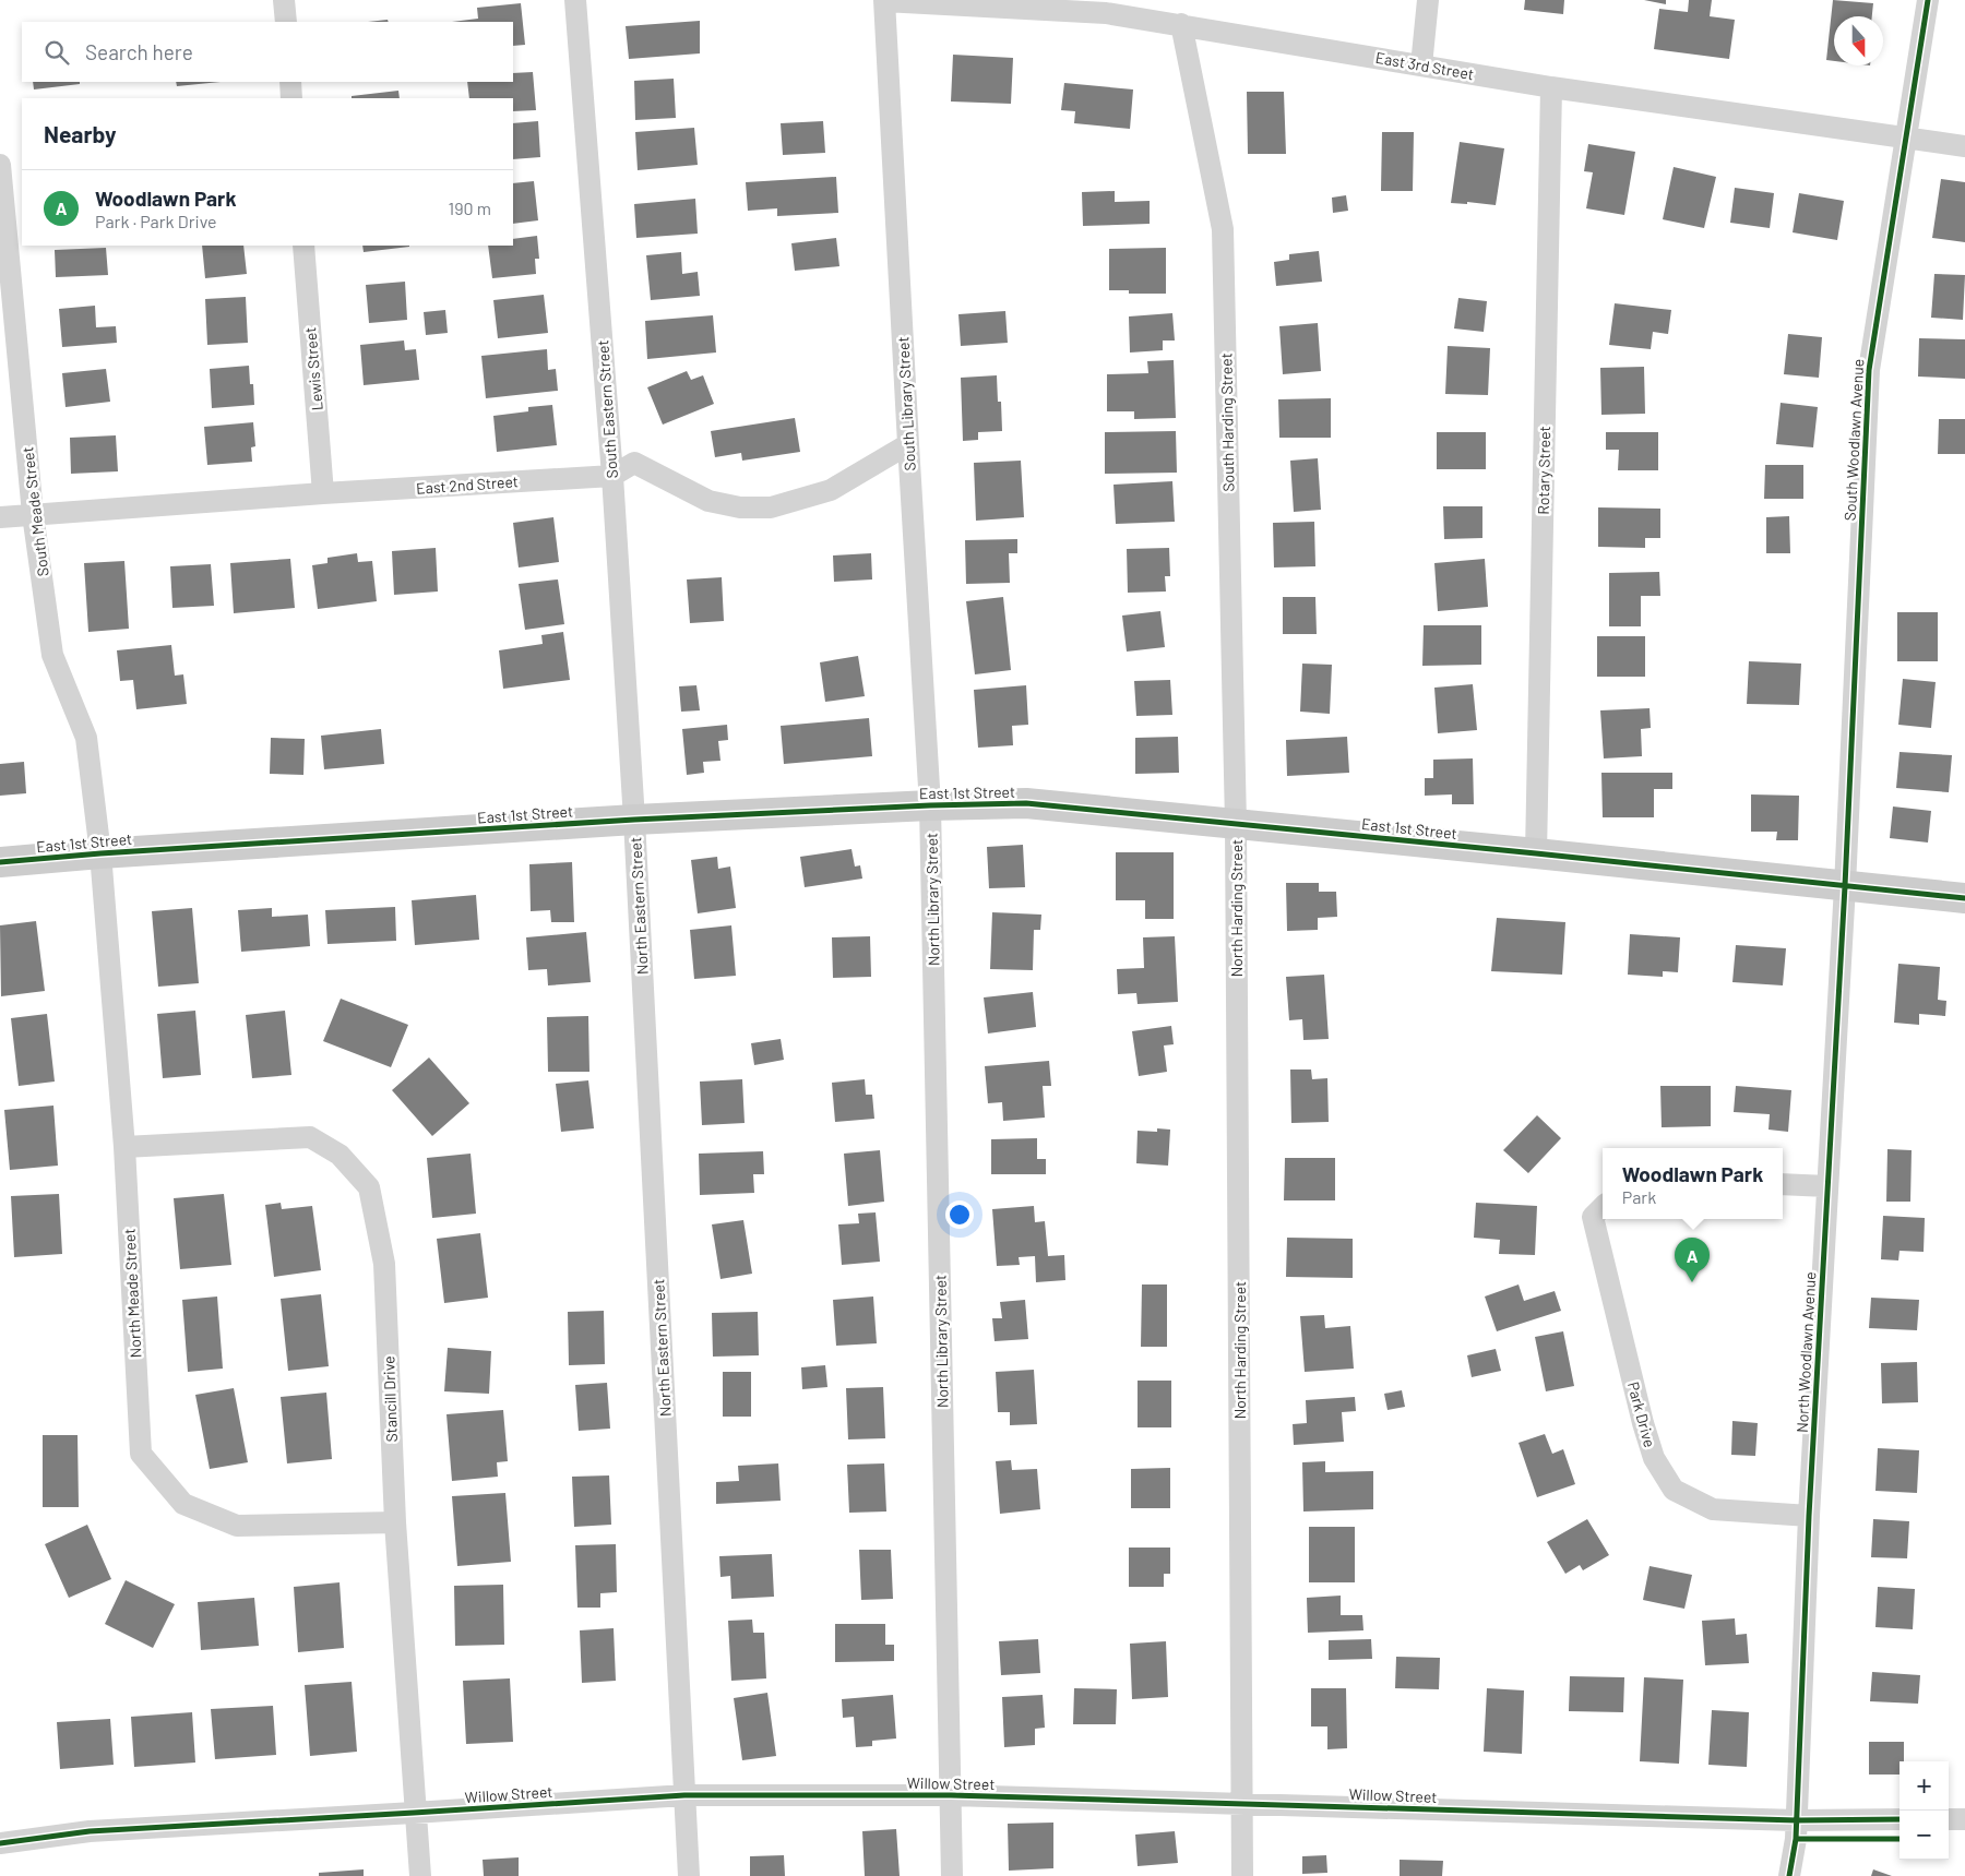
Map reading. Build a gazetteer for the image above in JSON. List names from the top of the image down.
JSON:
{
  "streets": {
    "street": [
      "East 3rd Street",
      "Lewis Street",
      "South Library Street",
      "South Eastern Street",
      "South Harding Street",
      "South Woodlawn Avenue",
      "Rotary Street",
      "East 2nd Street",
      "South Meade Street",
      "East 1st Street",
      "North Library Street",
      "North Eastern Street",
      "North Harding Street",
      "North Meade Street",
      "North Woodlawn Avenue",
      "Stancill Drive",
      "Park Drive",
      "Willow Street"
    ]
  },
  "crossings": [
    ["East 3rd Street", "South Library Street"],
    ["East 3rd Street", "South Harding Street"],
    ["East 3rd Street", "South Woodlawn Avenue"],
    ["East 3rd Street", "Rotary Street"],
    ["Lewis Street", "East 2nd Street"],
    ["South Library Street", "East 2nd Street"],
    ["South Library Street", "East 1st Street"],
    ["South Library Street", "North Library Street"],
    ["South Eastern Street", "East 2nd Street"],
    ["South Eastern Street", "East 1st Street"],
    ["South Eastern Street", "North Eastern Street"],
    ["South Harding Street", "East 1st Street"],
    ["South Harding Street", "North Harding Street"],
    ["South Woodlawn Avenue", "East 1st Street"],
    ["South Woodlawn Avenue", "North Woodlawn Avenue"],
    ["Rotary Street", "East 1st Street"],
    ["East 2nd Street", "South Meade Street"],
    ["South Meade Street", "East 1st Street"],
    ["South Meade Street", "North Meade Street"],
    ["East 1st Street", "North Library Street"],
    ["East 1st Street", "North Eastern Street"],
    ["East 1st Street", "North Harding Street"],
    ["East 1st Street", "North Meade Street"],
    ["East 1st Street", "North Woodlawn Avenue"],
    ["North Library Street", "Willow Street"],
    ["North Eastern Street", "Willow Street"],
    ["North Harding Street", "Willow Street"],
    ["North Meade Street", "Stancill Drive"],
    ["North Woodlawn Avenue", "Park Drive"],
    ["North Woodlawn Avenue", "Willow Street"],
    ["Stancill Drive", "Willow Street"]
  ],
  "north": "bottom",
  "page": {
    "search": "Search here",
    "heading": "Nearby",
    "list": [
      {
        "mark": "A",
        "name": "Woodlawn Park",
        "note": "Park · Park Drive",
        "value": "190 m"
      }
    ],
    "popup": ["Woodlawn Park", "Park"],
    "pins": "A",
    "map_buttons": ["+", "−"]
  }
}
